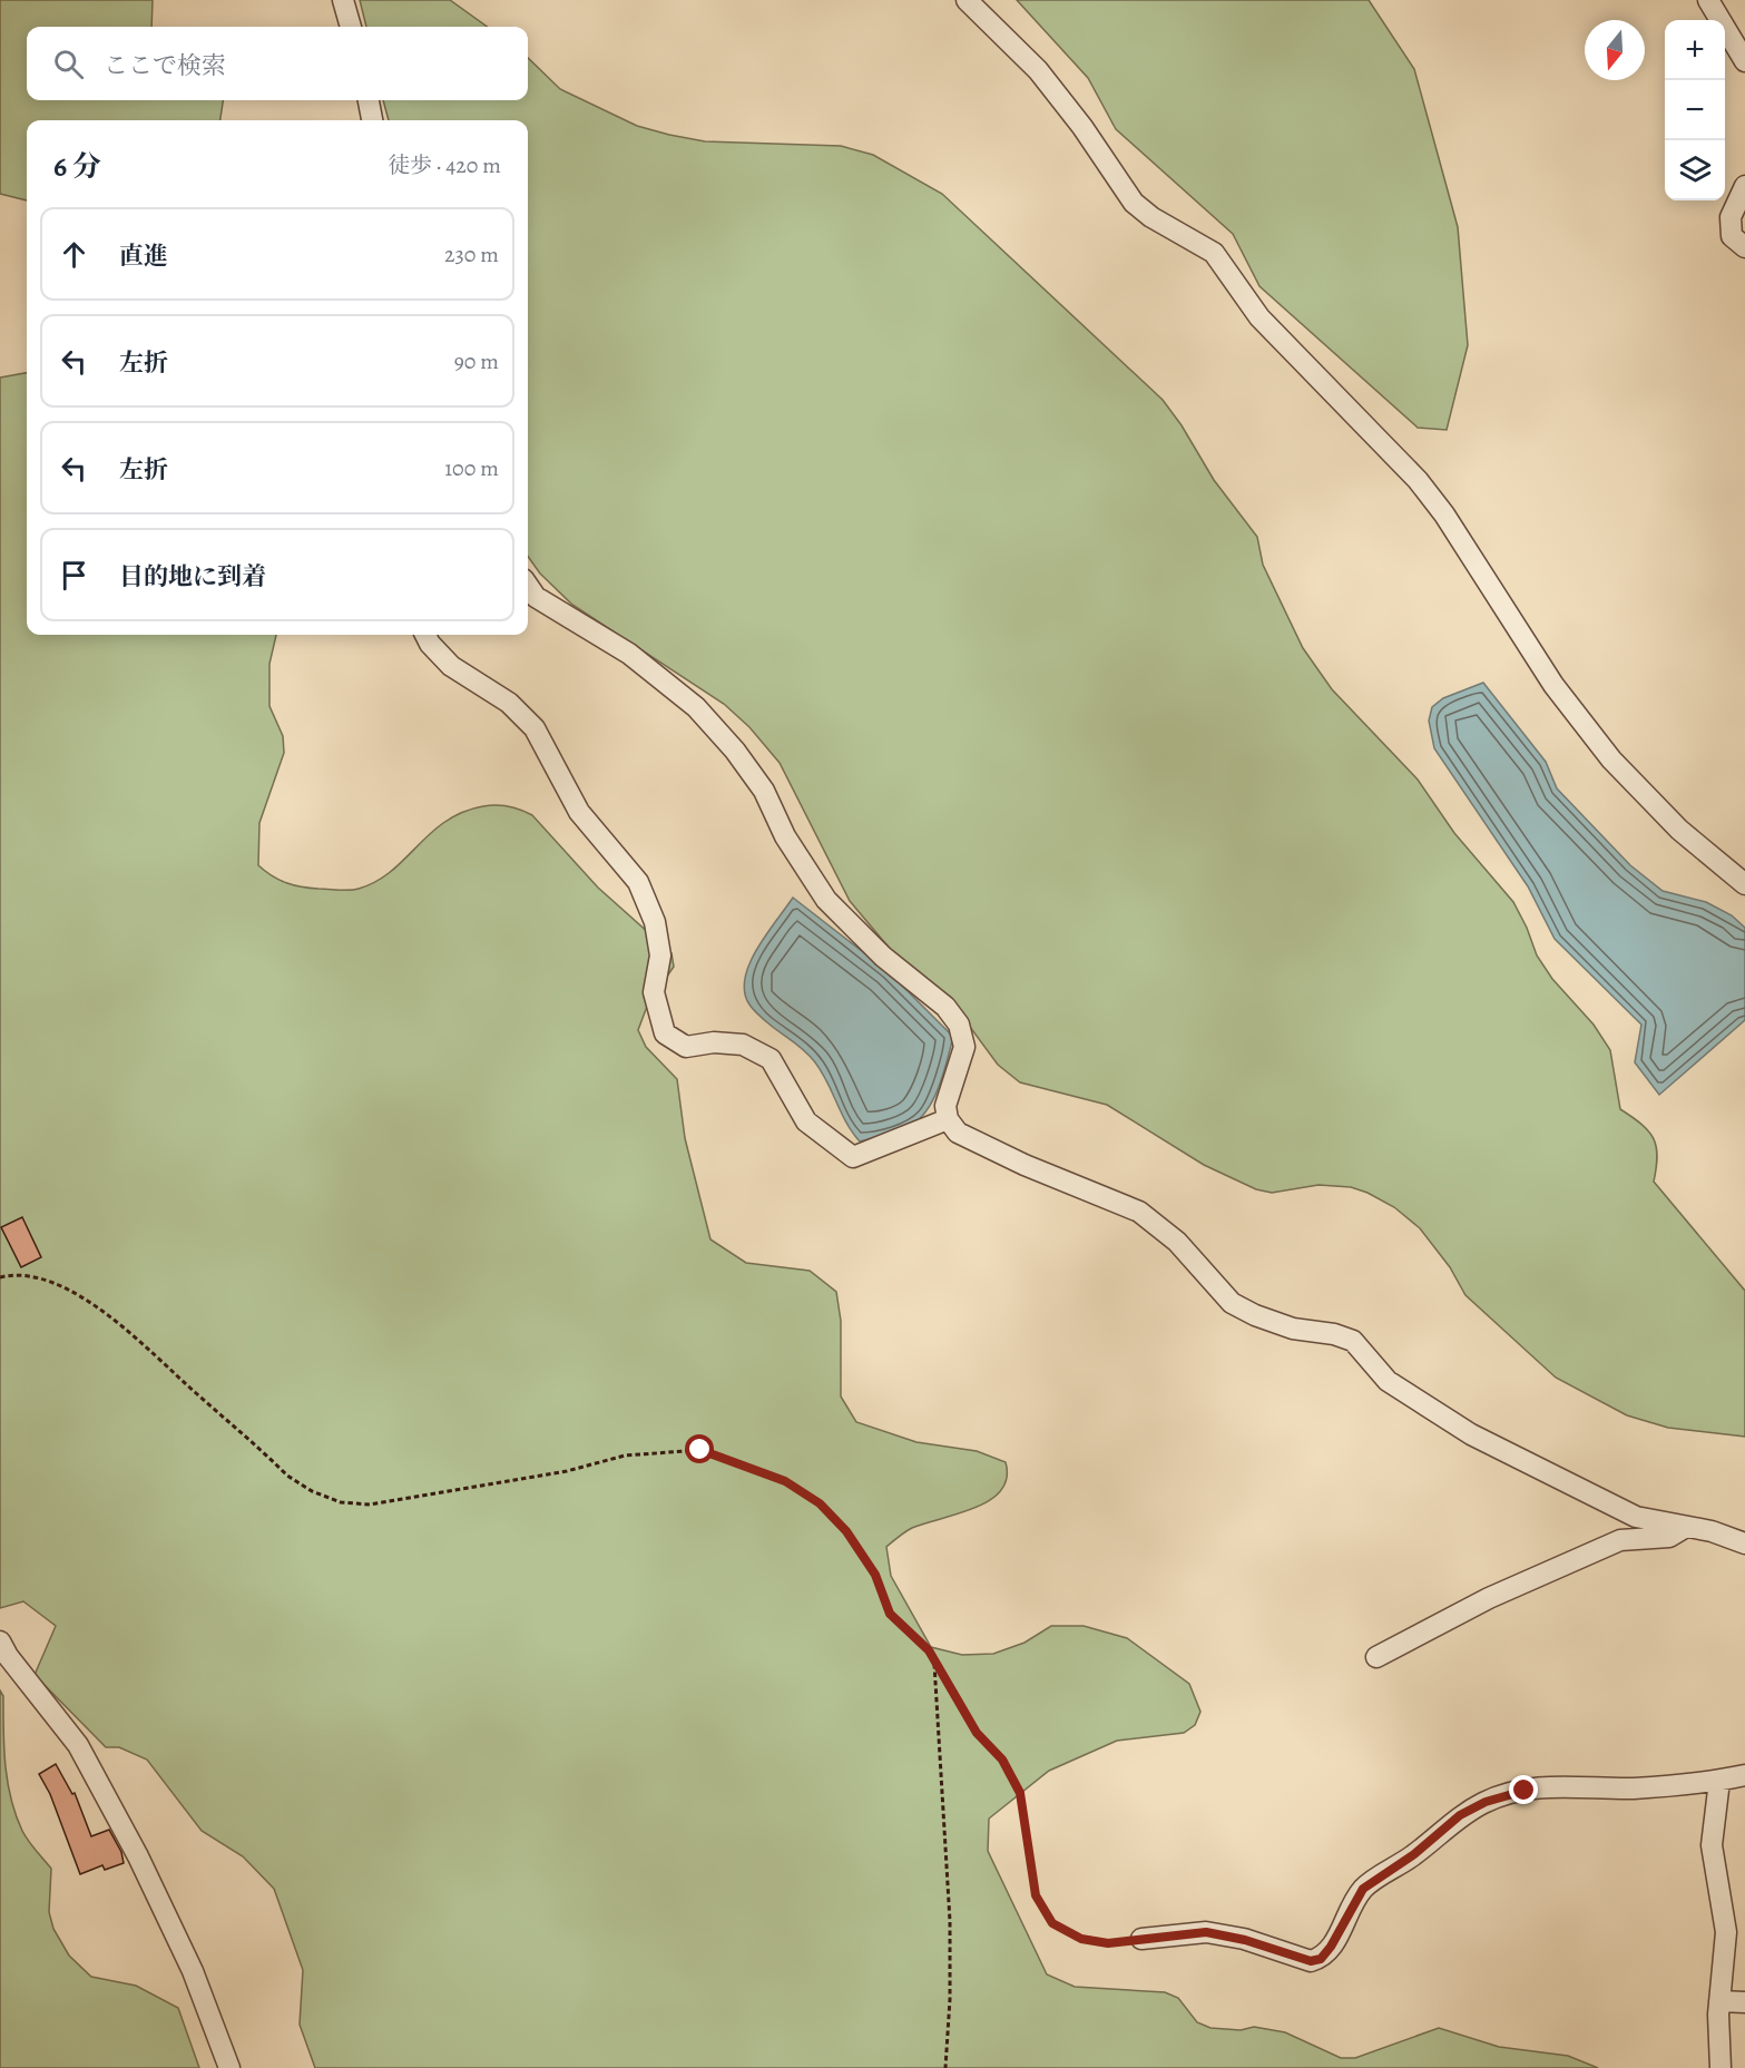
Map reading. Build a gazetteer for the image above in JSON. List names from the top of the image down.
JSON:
{
  "north": "bottom",
  "page": {
    "map_buttons": ["+", "−"],
    "search": "ここで検索",
    "heading": ["6 分", "徒歩 · 420 m"],
    "list": [
      ["直進", "230 m"],
      ["左折", "90 m"],
      ["左折", "100 m"],
      "目的地に到着"
    ]
  }
}
